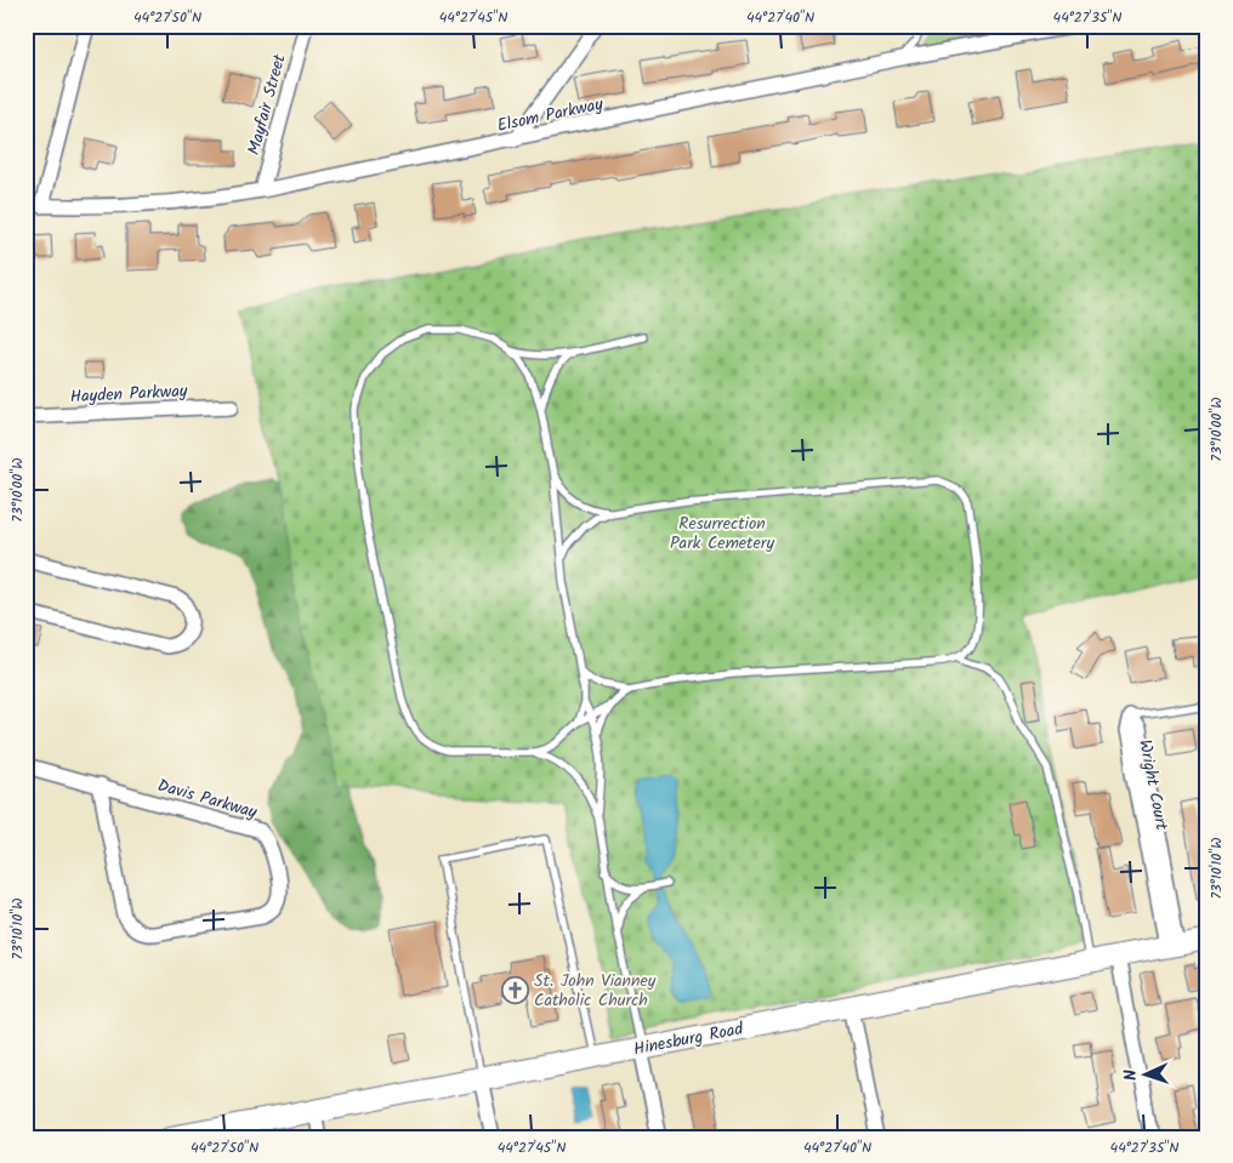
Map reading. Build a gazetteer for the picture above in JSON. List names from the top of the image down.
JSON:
{
  "streets": {
    "main road": ["Hinesburg Road"],
    "street": [
      "Mayfair Street",
      "Elsom Parkway",
      "Hayden Parkway",
      "Wright Court",
      "Davis Parkway"
    ]
  },
  "crossings": [
    ["Mayfair Street", "Elsom Parkway"],
    ["Wright Court", "Hinesburg Road"]
  ],
  "parks": ["Resurrection Park Cemetery"],
  "places": {
    "church": ["St. John Vianney Catholic Church"]
  },
  "north": "left",
  "coordinates": [
    "44°27'50\"N",
    "44°27'45\"N",
    "44°27'40\"N",
    "44°27'35\"N",
    "73°10'00\"W",
    "73°10'10\"W"
  ]
}
